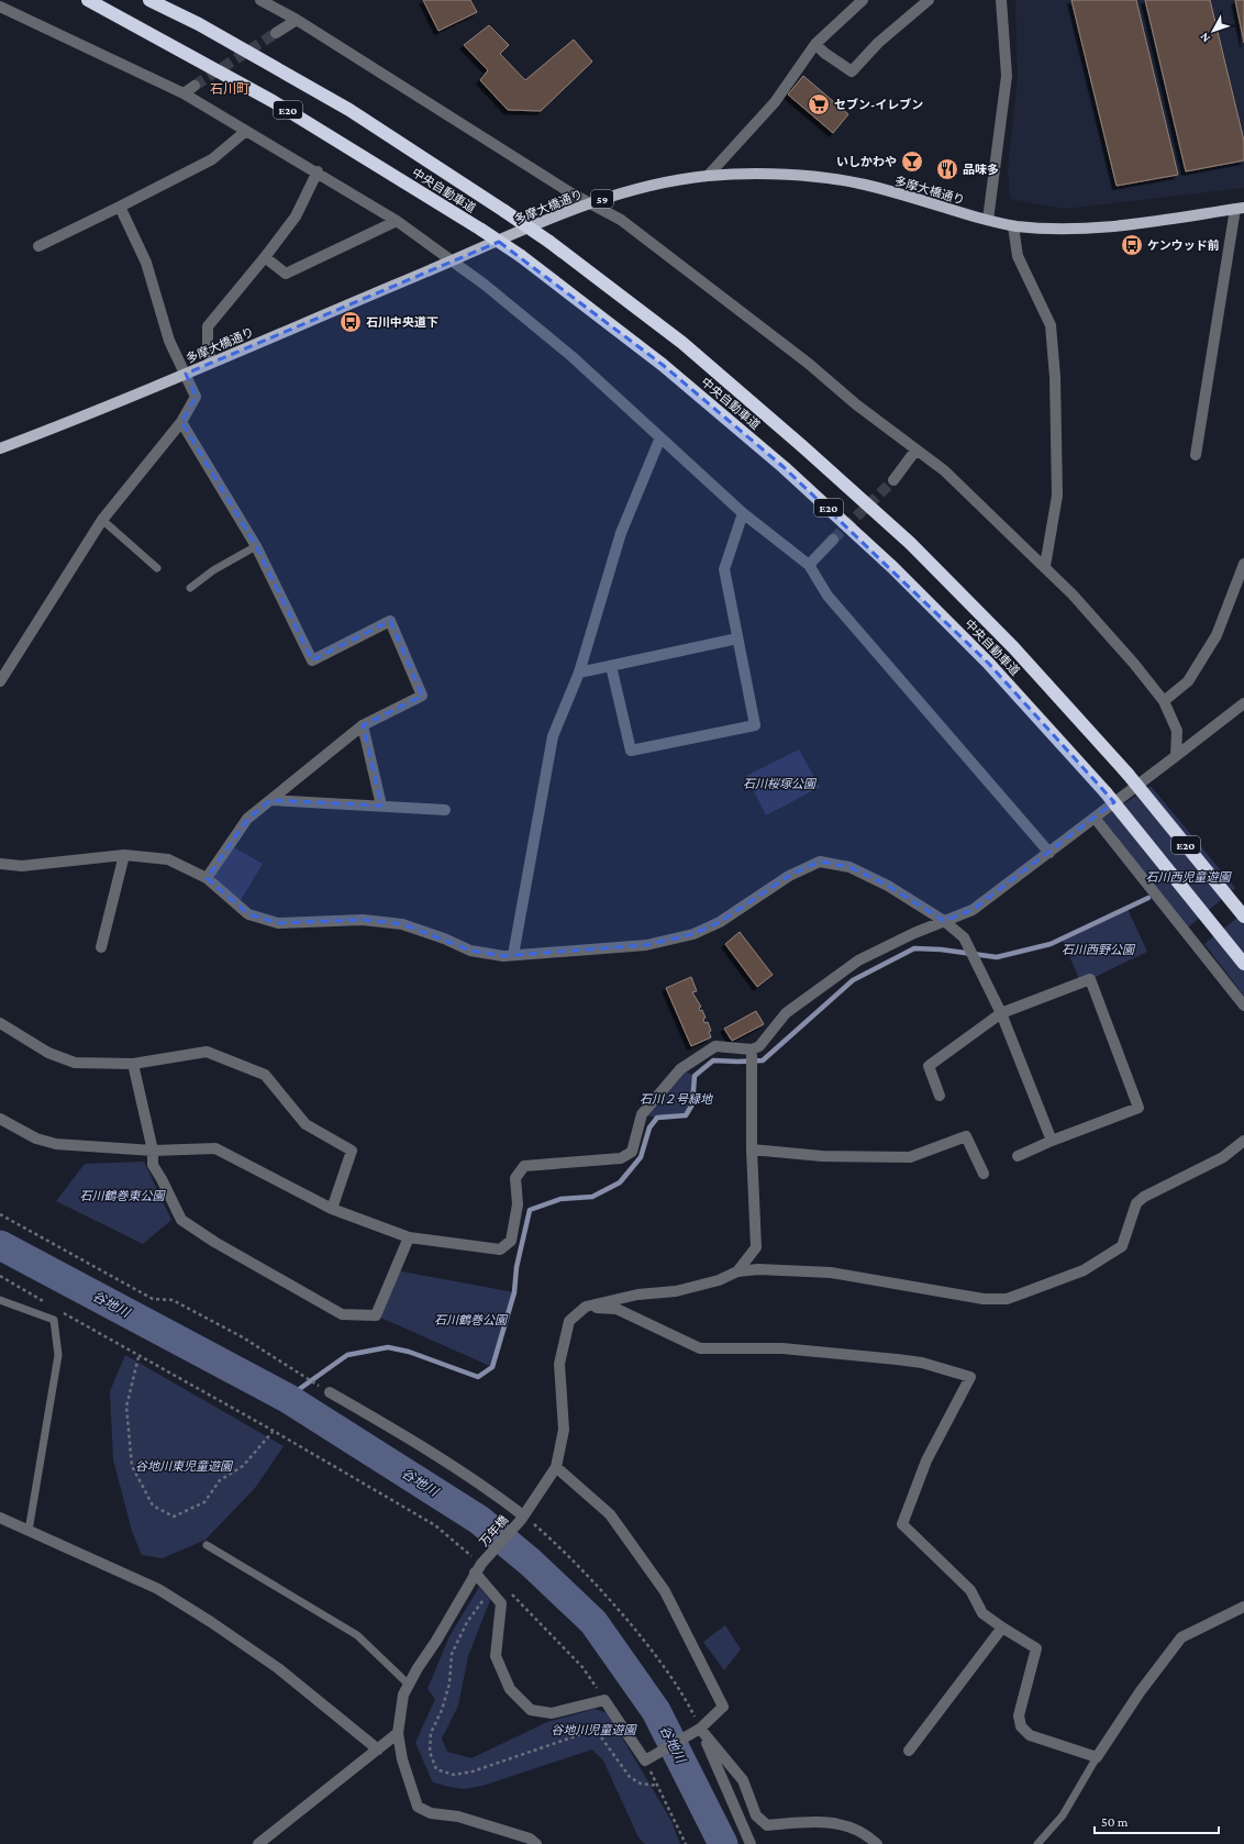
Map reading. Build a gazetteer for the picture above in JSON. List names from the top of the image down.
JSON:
{
  "streets": {
    "highway": ["E20", "中央自動車道"],
    "main road": ["多摩大橋通り", "59"],
    "street": ["万年橋"]
  },
  "districts": ["石川町"],
  "water": ["谷地川"],
  "parks": [
    "石川桜塚公園",
    "石川西児童遊園",
    "石川西野公園",
    "石川２号緑地",
    "石川鶴巻東公園",
    "石川鶴巻公園",
    "谷地川東児童遊園",
    "谷地川児童遊園"
  ],
  "places": {
    "supermarket": ["セブン-イレブン"],
    "bar": ["いしかわや"],
    "restaurant": ["品味多"],
    "bus stop": ["ケンウッド前", "石川中央道下"]
  },
  "scale_bar": "50 m",
  "north": "bottom left"
}
